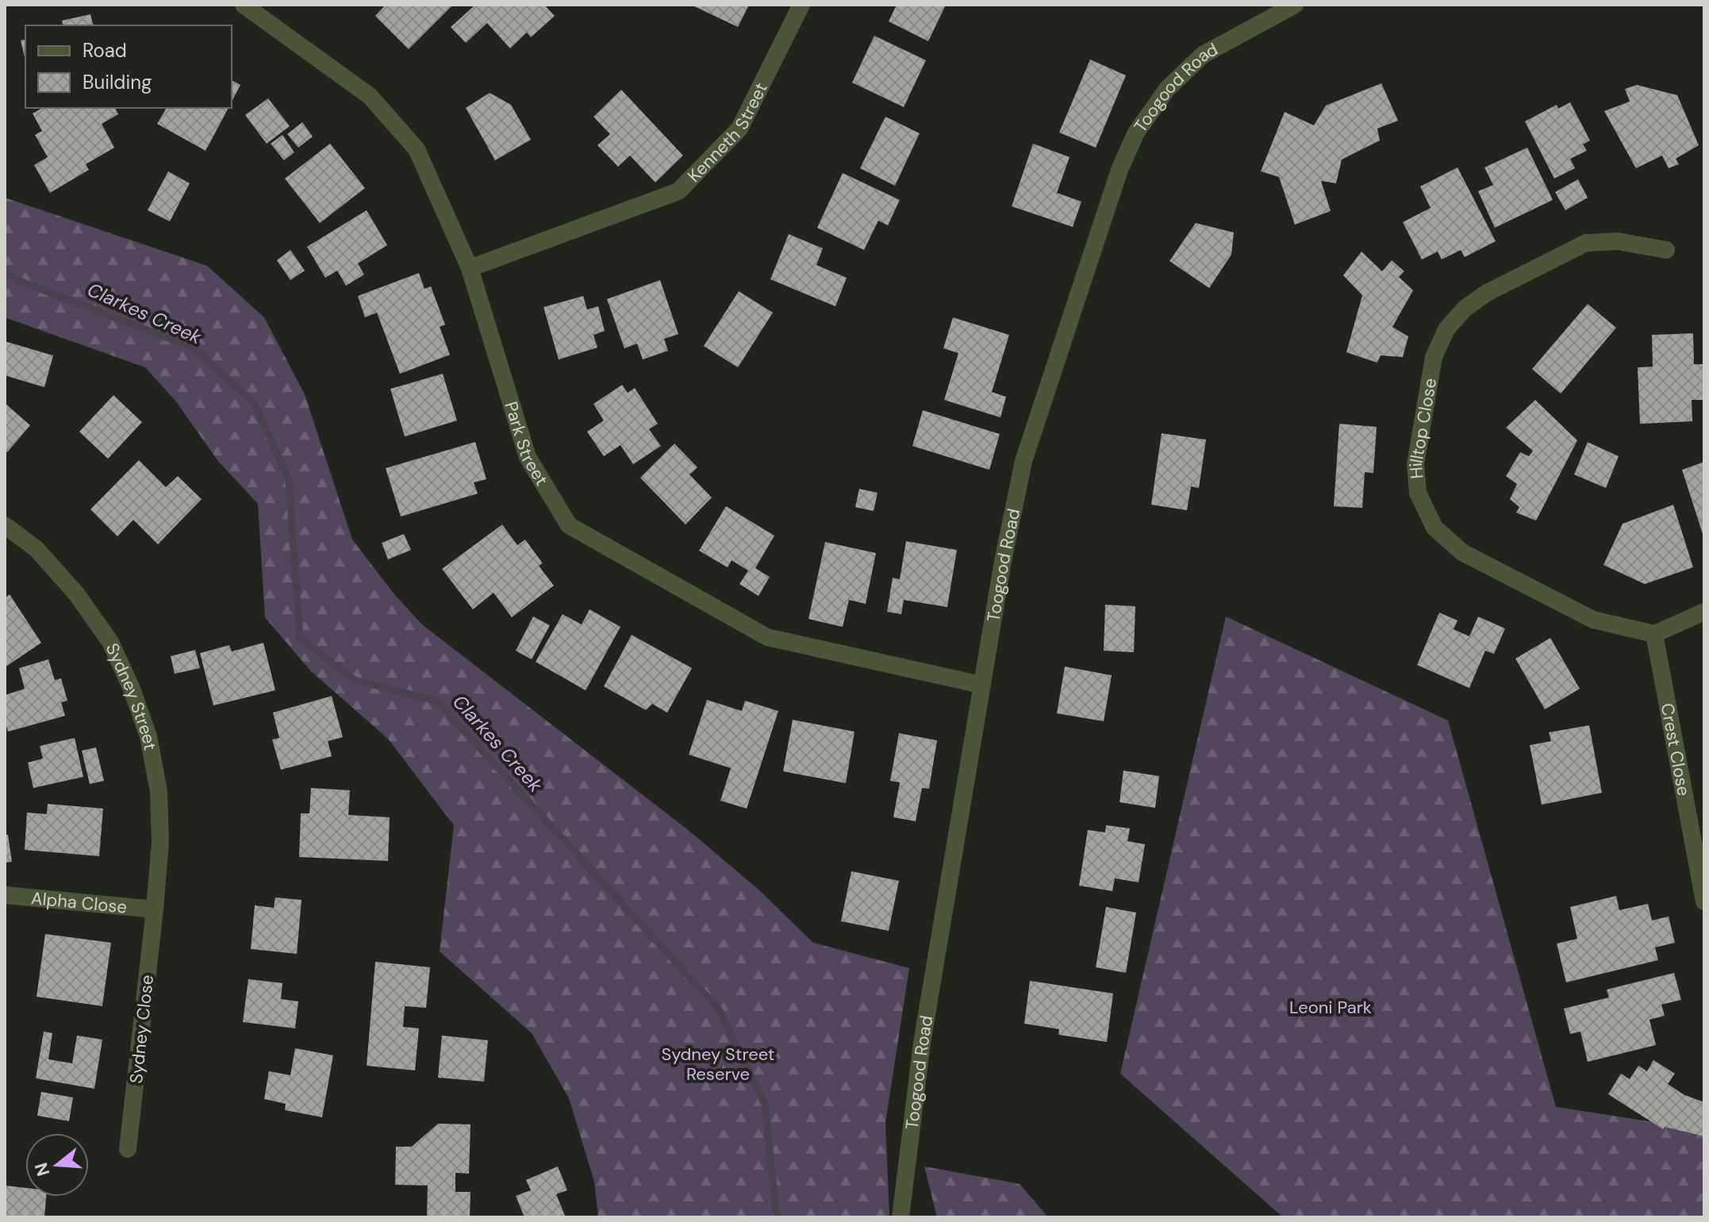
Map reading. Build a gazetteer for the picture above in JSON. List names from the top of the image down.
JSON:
{
  "streets": {
    "street": [
      "Toogood Road",
      "Kenneth Street",
      "Hilltop Close",
      "Park Street",
      "Sydney Street",
      "Crest Close",
      "Alpha Close",
      "Sydney Close"
    ]
  },
  "crossings": [
    ["Toogood Road", "Park Street"],
    ["Kenneth Street", "Park Street"],
    ["Hilltop Close", "Crest Close"],
    ["Sydney Street", "Alpha Close"],
    ["Sydney Street", "Sydney Close"],
    ["Alpha Close", "Sydney Close"]
  ],
  "water": ["Clarkes Creek"],
  "parks": ["Leoni Park", "Sydney Street Reserve"],
  "legend": ["Road", "Building"],
  "north": "left"
}
